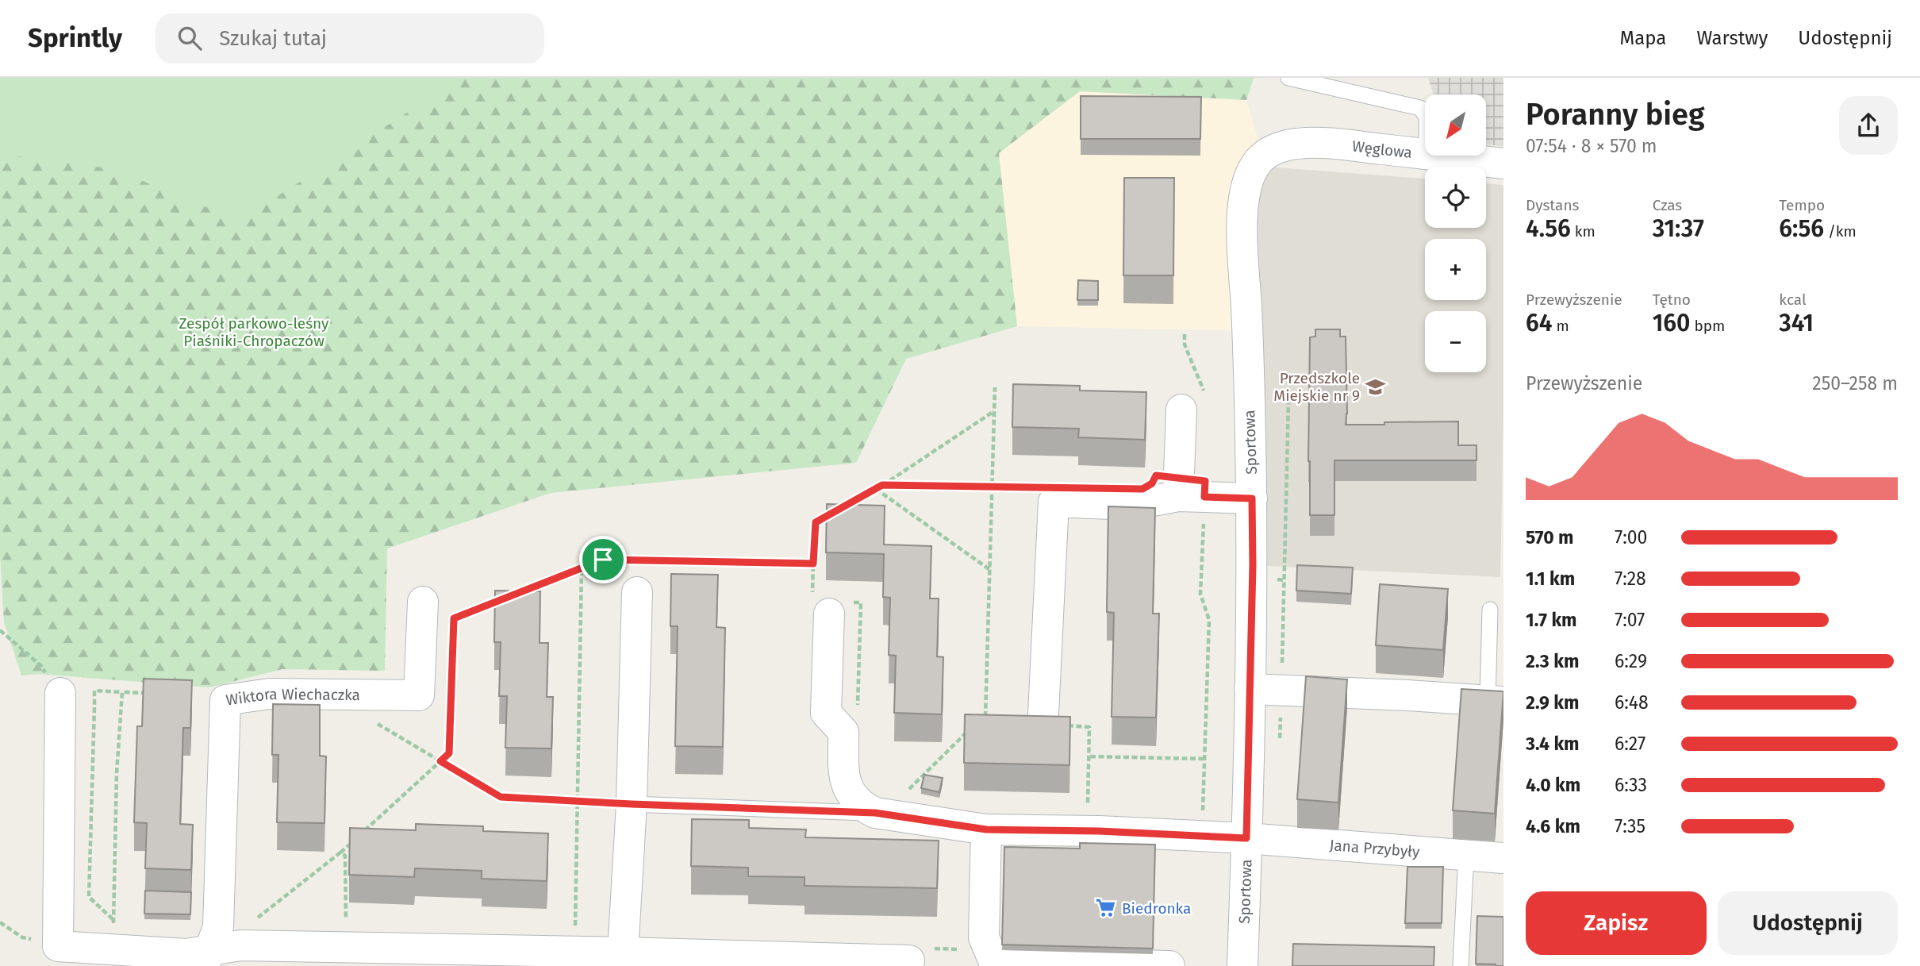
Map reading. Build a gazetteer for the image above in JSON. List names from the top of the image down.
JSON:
{
  "streets": {
    "street": [
      "Węglowa",
      "Sportowa",
      "Wiktora Wiechaczka",
      "Jana Przybyły"
    ]
  },
  "crossings": [
    ["Węglowa", "Sportowa"],
    ["Sportowa", "Jana Przybyły"]
  ],
  "parks": ["Zespół parkowo-leśny Piaśniki-Chropaczów"],
  "places": {
    "school or university": ["Przedszkole Miejskie nr 9"],
    "supermarket": ["Biedronka"]
  },
  "north": "bottom left",
  "page": {
    "header": "Sprintly",
    "search": "Szukaj tutaj",
    "nav": ["Mapa", "Warstwy", "Udostępnij"],
    "heading": ["Poranny bieg", "07:54 · 8 × 570 m"],
    "map_buttons": ["+", "−"],
    "stats": [
      ["Dystans", "4.56 km"],
      ["Czas", "31:37"],
      ["Tempo", "6:56 /km"],
      ["Przewyższenie", "64 m"],
      ["Tętno", "160 bpm"],
      ["kcal", "341"]
    ],
    "chart": ["Przewyższenie", "250–258 m"],
    "list": [
      {
        "name": "570 m",
        "note": "7:00"
      },
      {
        "name": "1.1 km",
        "note": "7:28"
      },
      {
        "name": "1.7 km",
        "note": "7:07"
      },
      {
        "name": "2.3 km",
        "note": "6:29"
      },
      {
        "name": "2.9 km",
        "note": "6:48"
      },
      {
        "name": "3.4 km",
        "note": "6:27"
      },
      {
        "name": "4.0 km",
        "note": "6:33"
      },
      {
        "name": "4.6 km",
        "note": "7:35"
      }
    ],
    "buttons": ["Zapisz", "Udostępnij"]
  }
}
